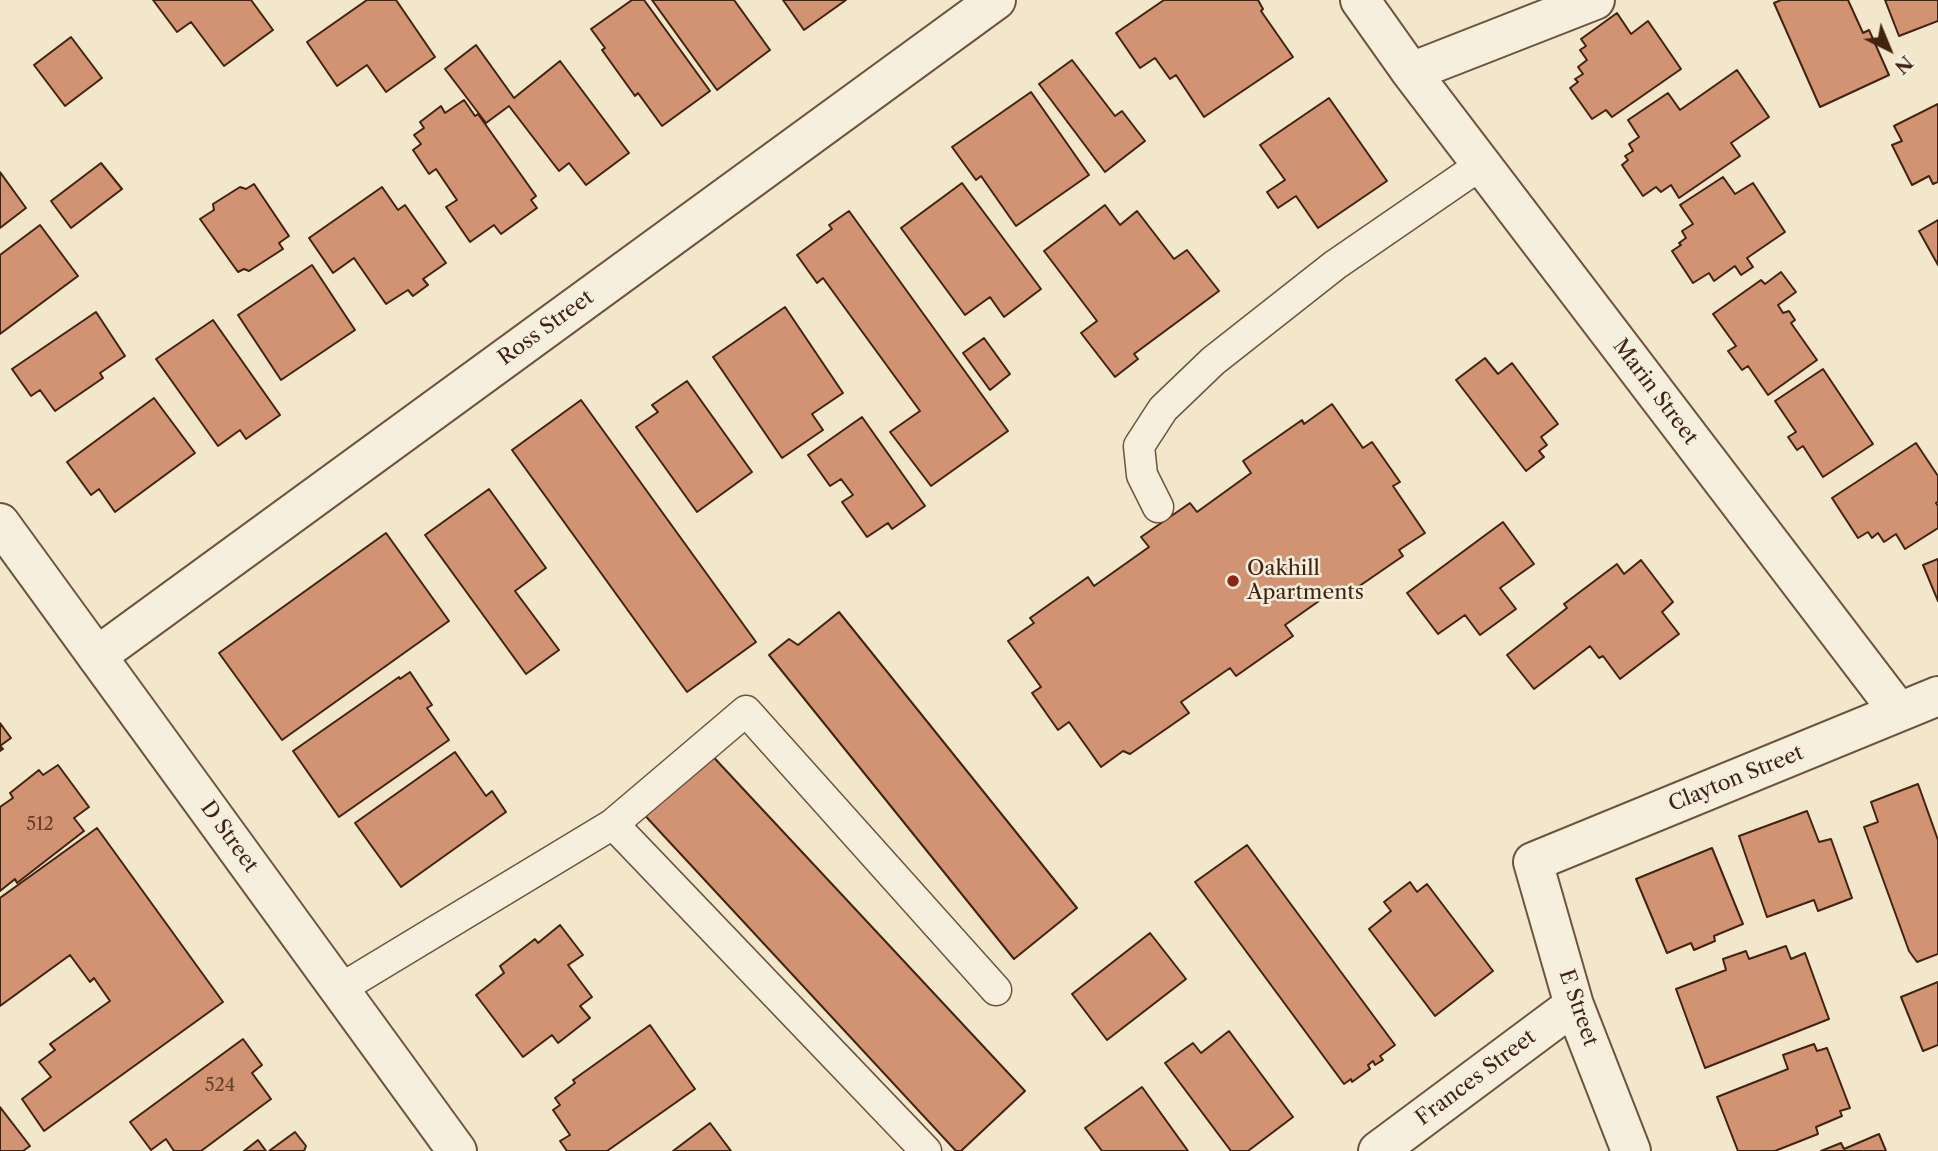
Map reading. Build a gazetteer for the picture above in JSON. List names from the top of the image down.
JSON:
{
  "streets": {
    "street": [
      "Ross Street",
      "Marin Street",
      "Clayton Street",
      "D Street",
      "E Street",
      "Frances Street"
    ]
  },
  "crossings": [
    ["Ross Street", "D Street"],
    ["Marin Street", "Clayton Street"],
    ["Clayton Street", "E Street"],
    ["E Street", "Frances Street"]
  ],
  "places": ["Oakhill Apartments"],
  "house_numbers": ["512", "524"],
  "north": "bottom right"
}
